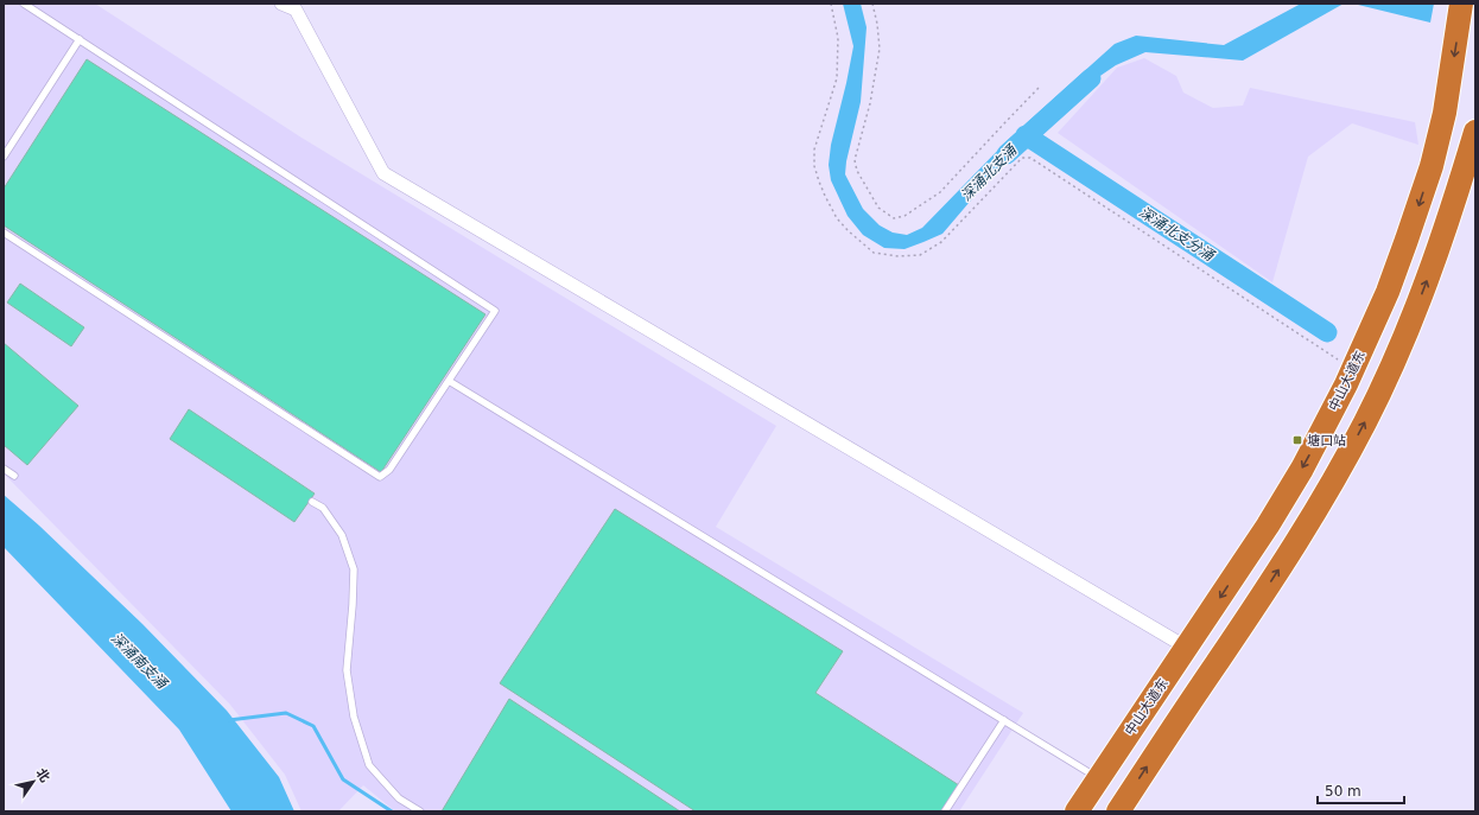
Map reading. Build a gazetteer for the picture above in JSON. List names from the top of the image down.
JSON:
{
  "streets": {
    "highway": ["中山大道东"]
  },
  "water": ["深涌北支涌", "深涌北支分涌", "深涌南支涌"],
  "places": {
    "transit": ["塘口站"]
  },
  "scale_bar": "50 m",
  "north": "top right"
}
